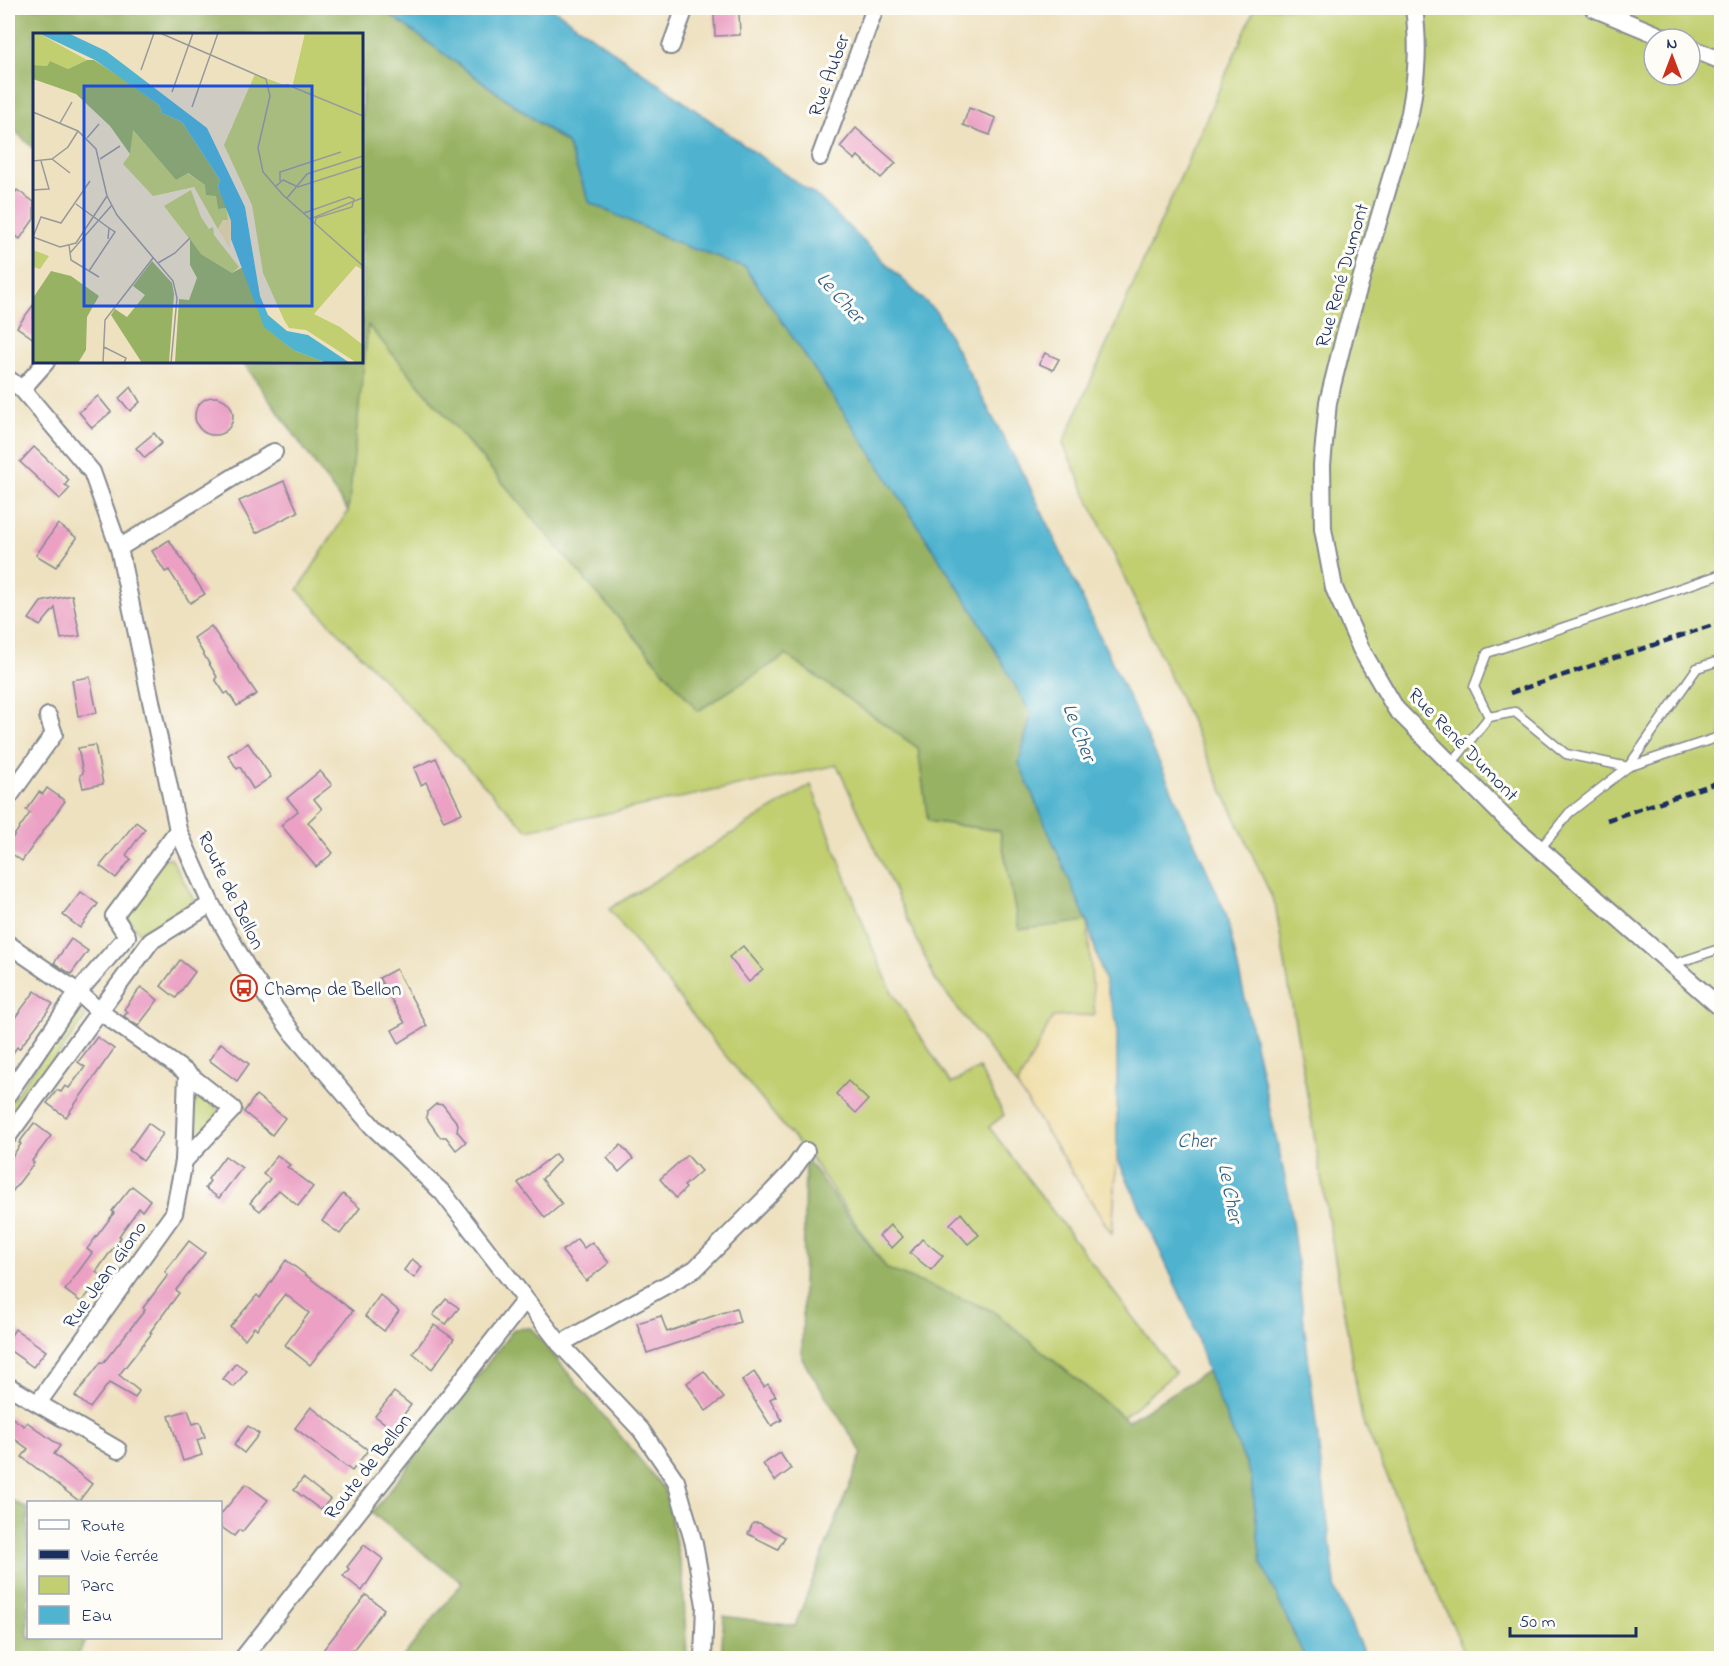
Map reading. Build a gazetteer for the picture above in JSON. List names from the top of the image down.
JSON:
{
  "streets": {
    "street": [
      "Rue Auber",
      "Rue René Dumont",
      "Route de Bellon",
      "Rue Jean Giono"
    ]
  },
  "water": ["Le Cher", "Cher"],
  "places": {
    "bus stop": ["Champ de Bellon"]
  },
  "legend": [
    "Route",
    "Voie ferrée",
    "Parc",
    "Eau"
  ],
  "scale_bar": "50 m",
  "north": "top"
}
